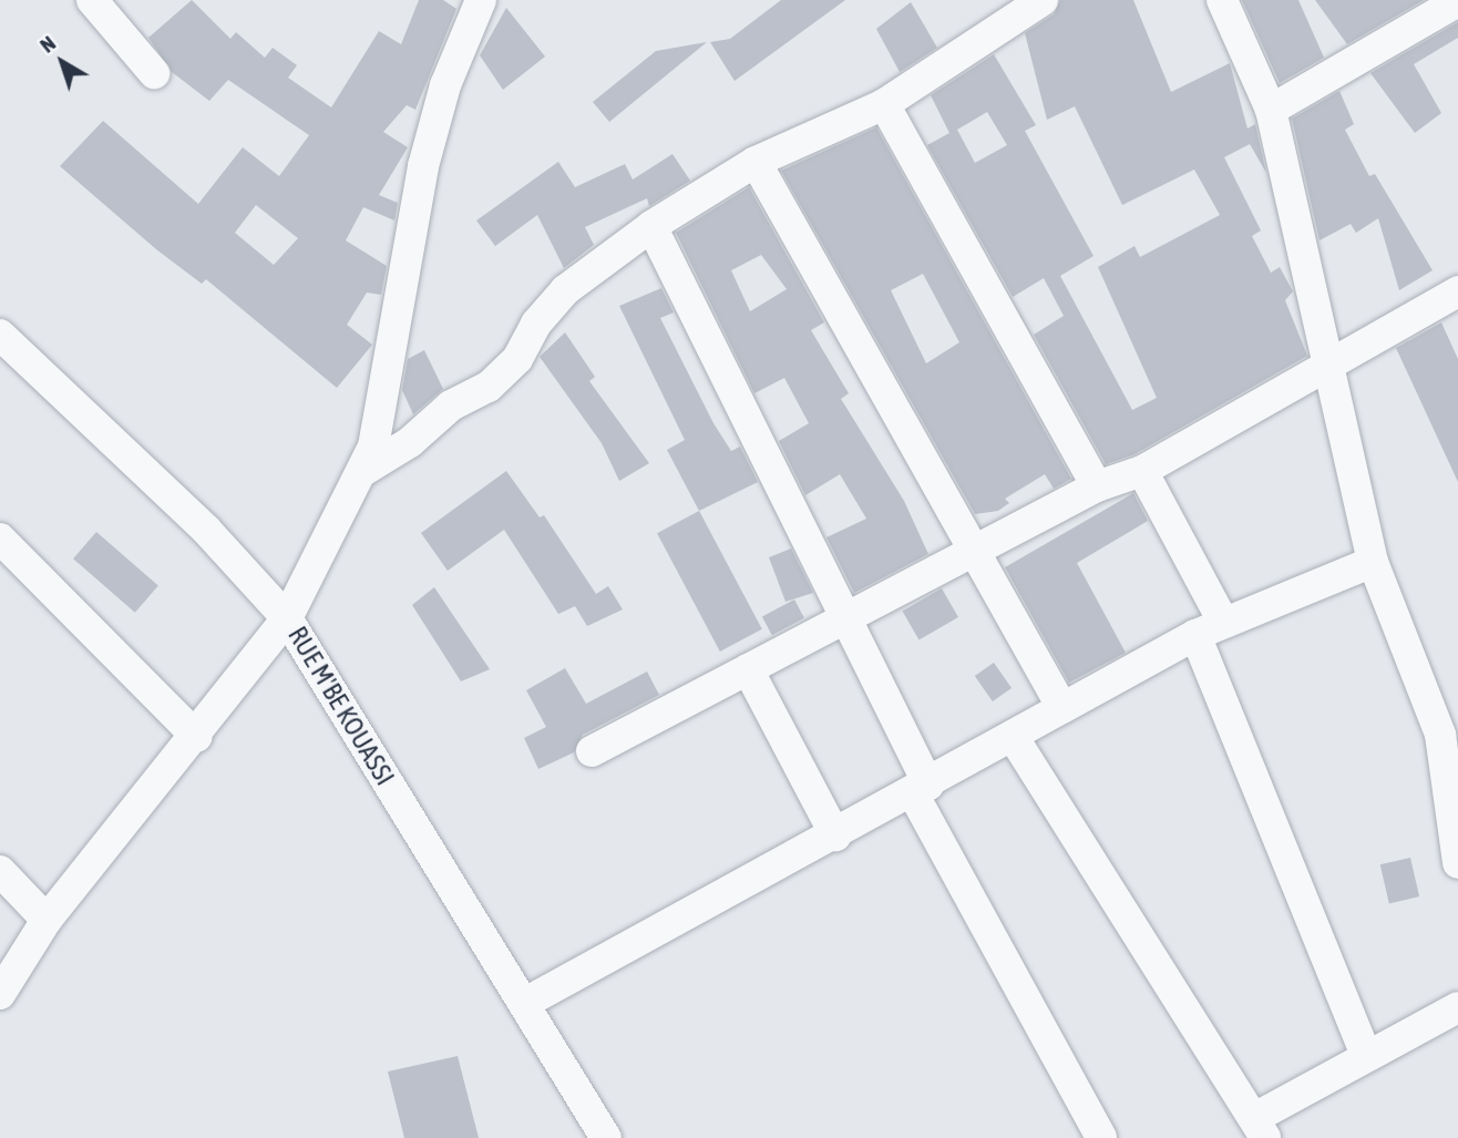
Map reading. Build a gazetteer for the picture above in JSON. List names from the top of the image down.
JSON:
{
  "streets": {
    "street": ["RUE M'BE KOUASSI"]
  },
  "north": "top left"
}
